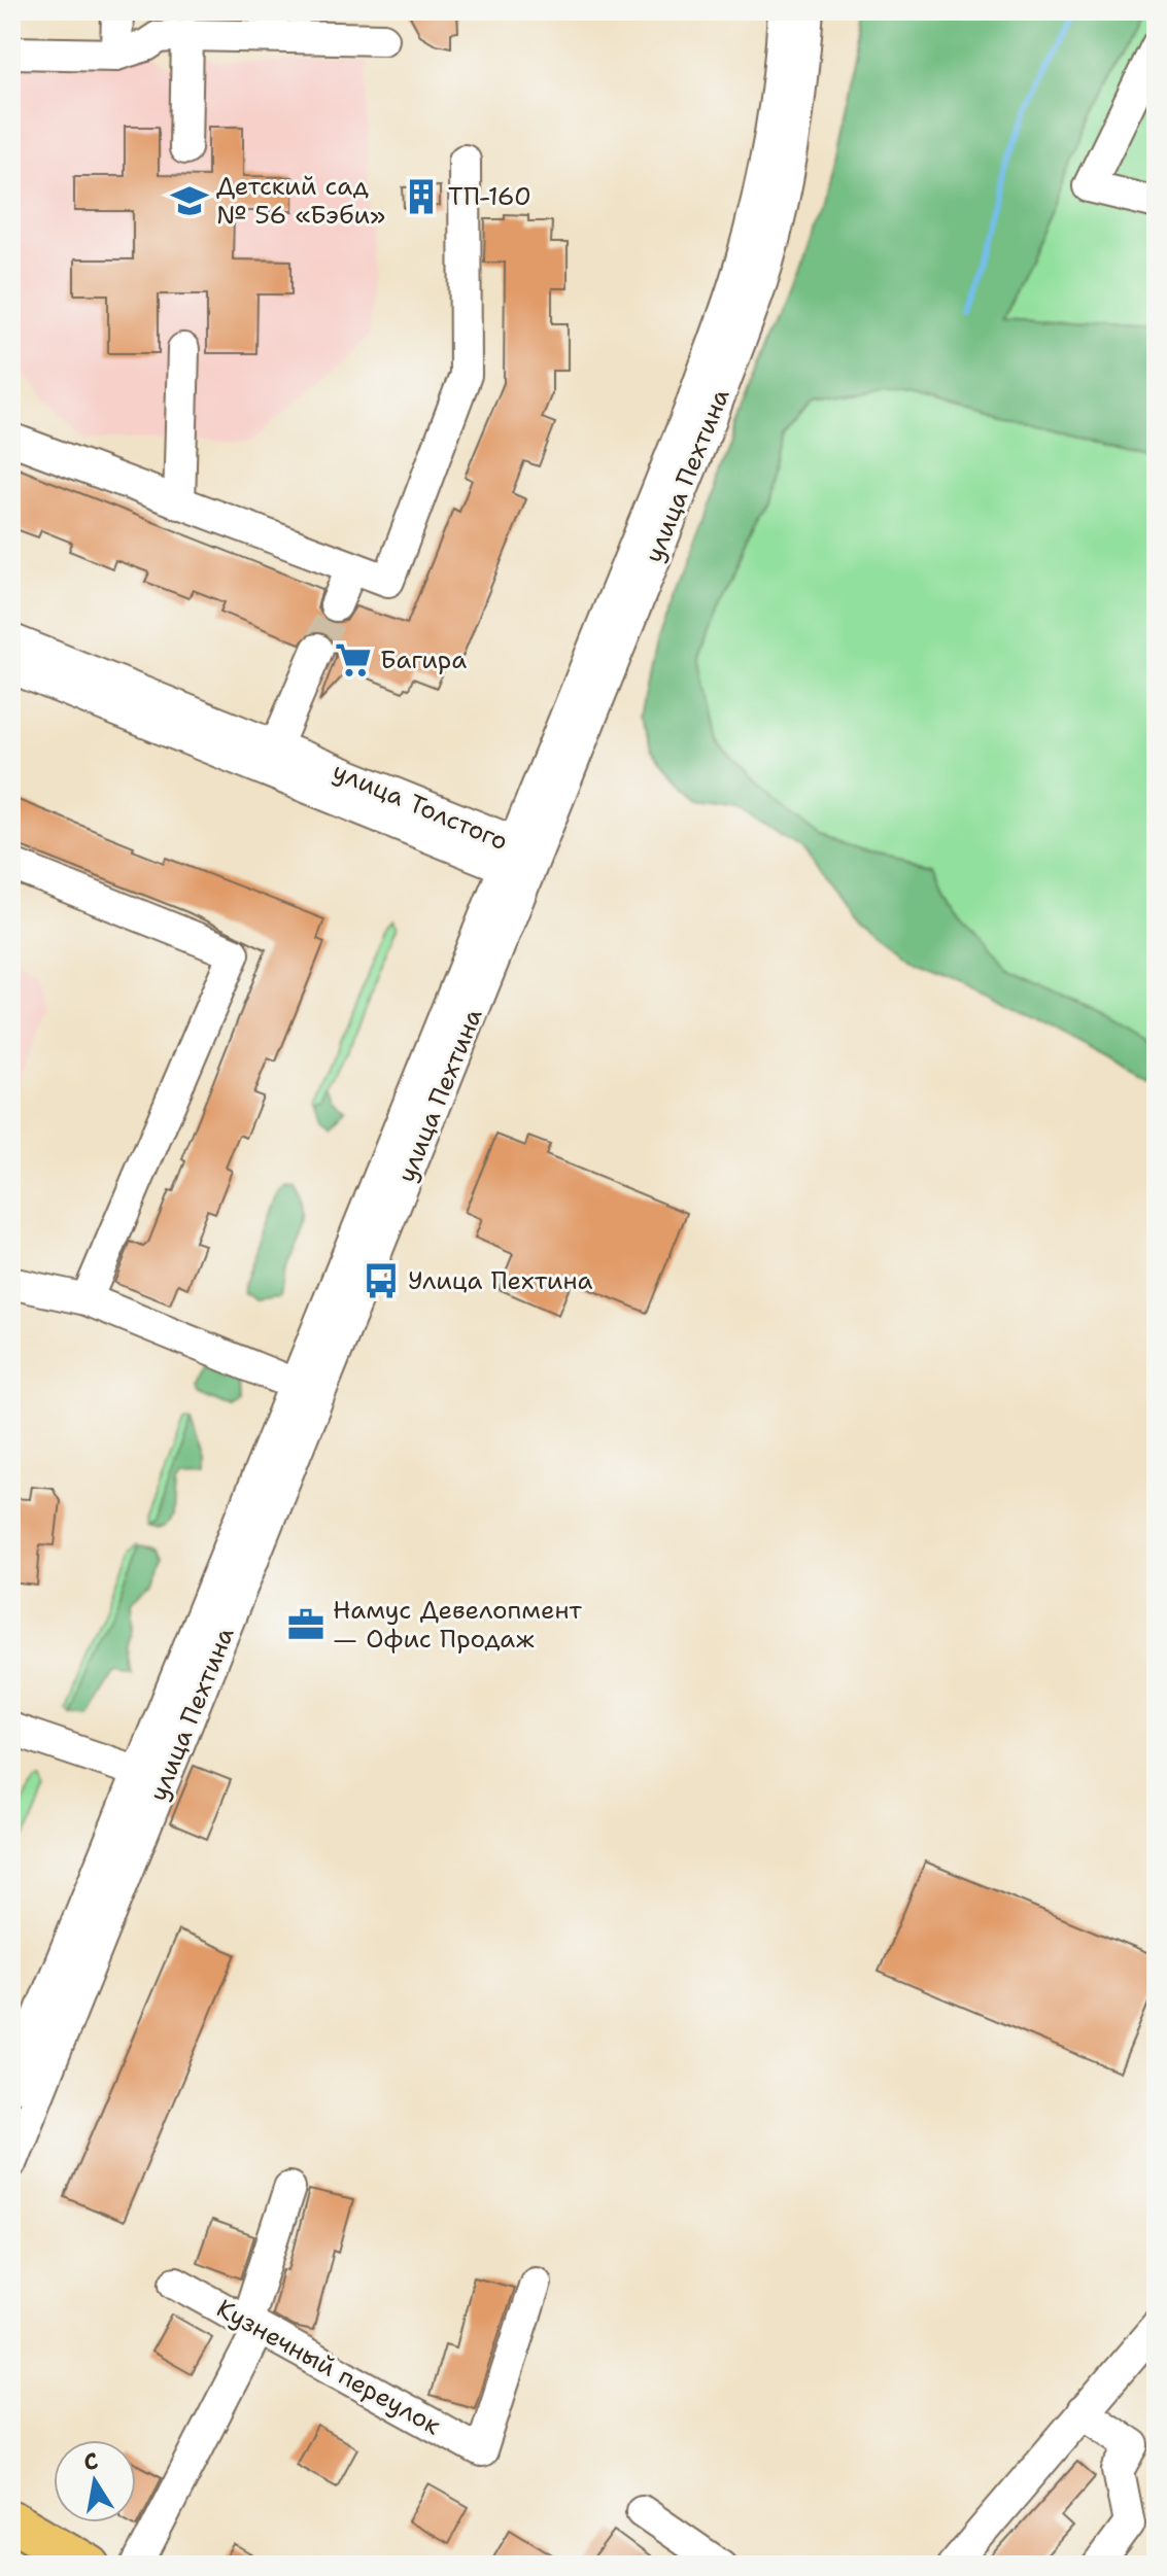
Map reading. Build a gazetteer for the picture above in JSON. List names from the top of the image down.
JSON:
{
  "streets": {
    "street": ["улица Пехтина", "улица Толстого", "Кузнечный переулок"]
  },
  "crossings": [
    ["улица Пехтина", "улица Толстого"]
  ],
  "places": {
    "building": ["ТП-160"],
    "school or university": ["Детский сад № 56 «Бэби»"],
    "supermarket": ["Багира"],
    "bus stop": ["Улица Пехтина"],
    "office": ["Намус Девелопмент — Офис Продаж"]
  },
  "north": "top"
}
